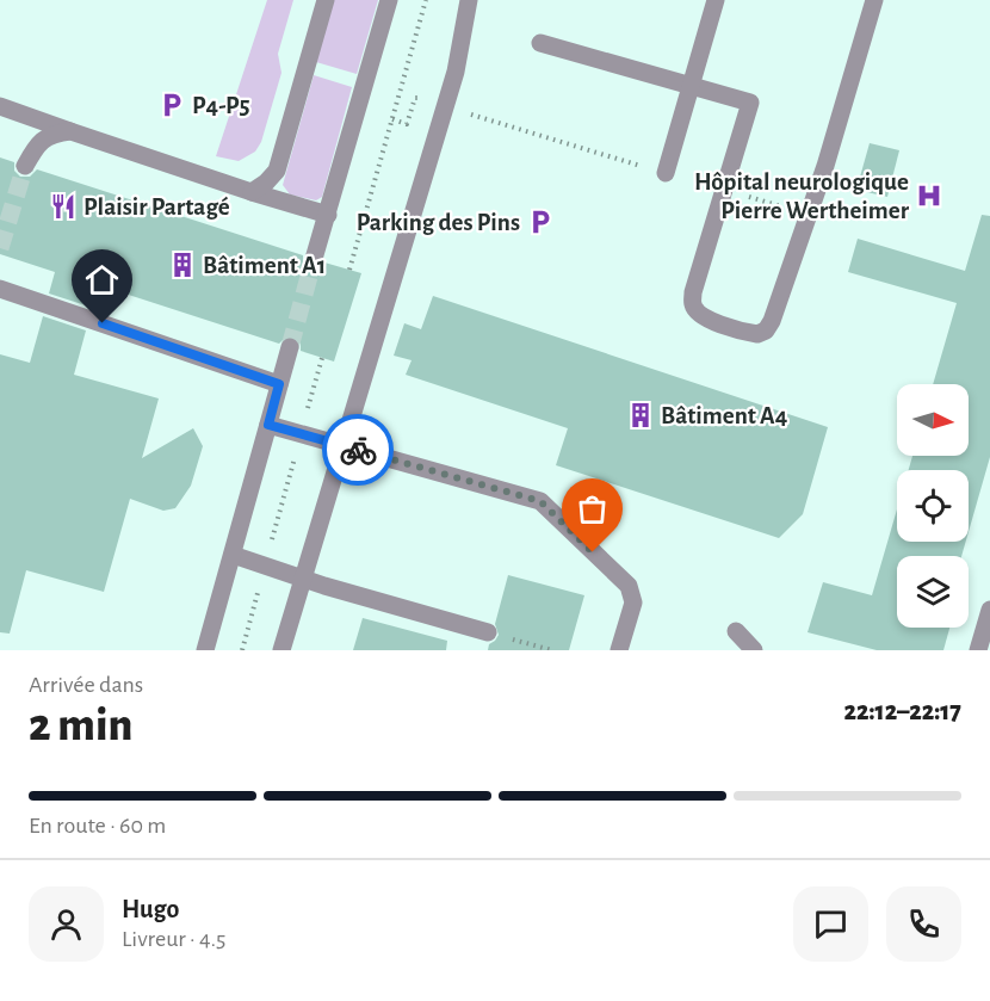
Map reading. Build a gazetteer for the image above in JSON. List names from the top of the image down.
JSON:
{
  "places": {
    "parking": ["P4-P5", "Parking des Pins"],
    "hospital": ["Hôpital neurologique Pierre Wertheimer"],
    "restaurant": ["Plaisir Partagé"],
    "building": ["Bâtiment A1", "Bâtiment A4"]
  },
  "north": "right",
  "page": {
    "heading": ["2 min", "Arrivée dans", "22:12–22:17"],
    "panel": ["Hugo", "Livreur · 4.5"],
    "bar": "En route · 60 m"
  }
}
